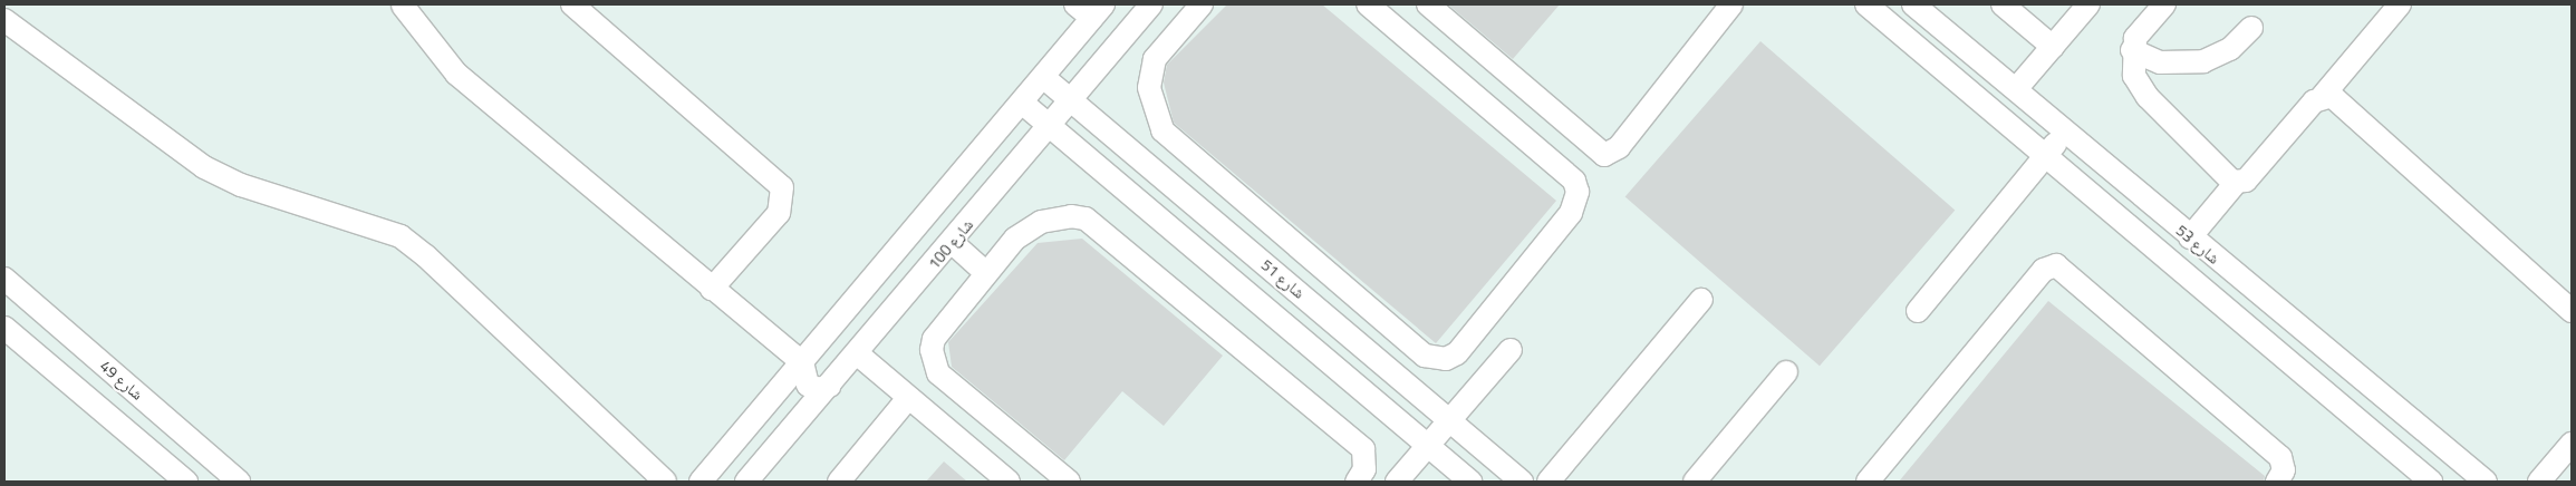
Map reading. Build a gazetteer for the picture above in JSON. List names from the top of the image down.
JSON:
{
  "streets": {
    "lane": [
      "شارع 100",
      "شارع 53",
      "شارع 51",
      "شارع 49"
    ]
  },
  "crossings": [
    ["شارع 100", "شارع 51"]
  ]
}
